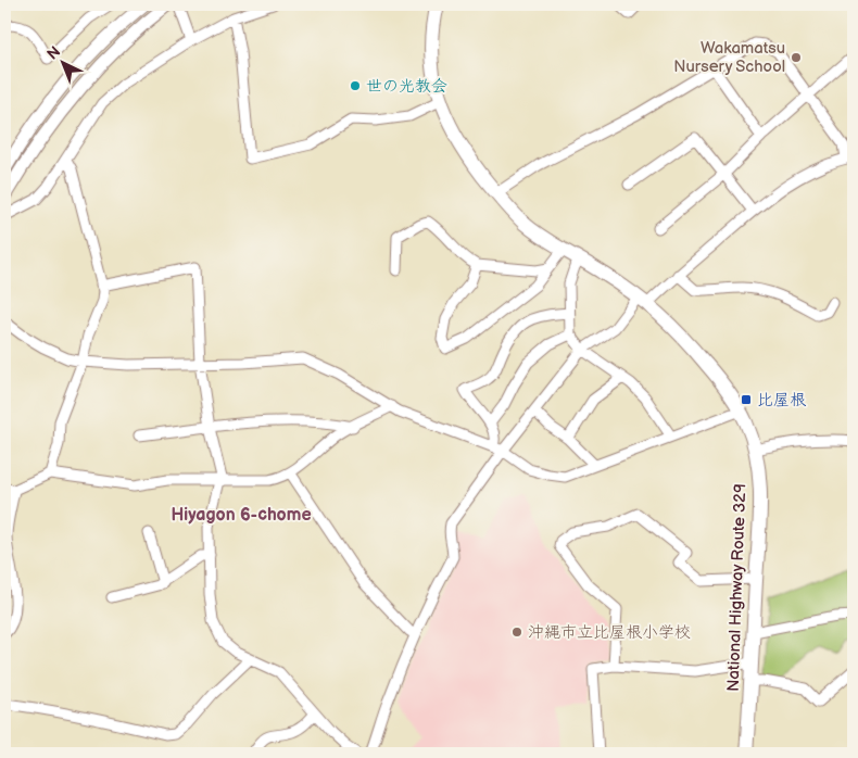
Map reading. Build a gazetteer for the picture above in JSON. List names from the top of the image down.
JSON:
{
  "streets": {
    "highway": ["National Highway Route 329"]
  },
  "districts": ["Hiyagon 6-chome"],
  "places": {
    "other": ["Wakamatsu Nursery School", "世の光教会", "沖縄市立比屋根小学校"],
    "transit": ["比屋根"]
  },
  "north": "top left"
}
